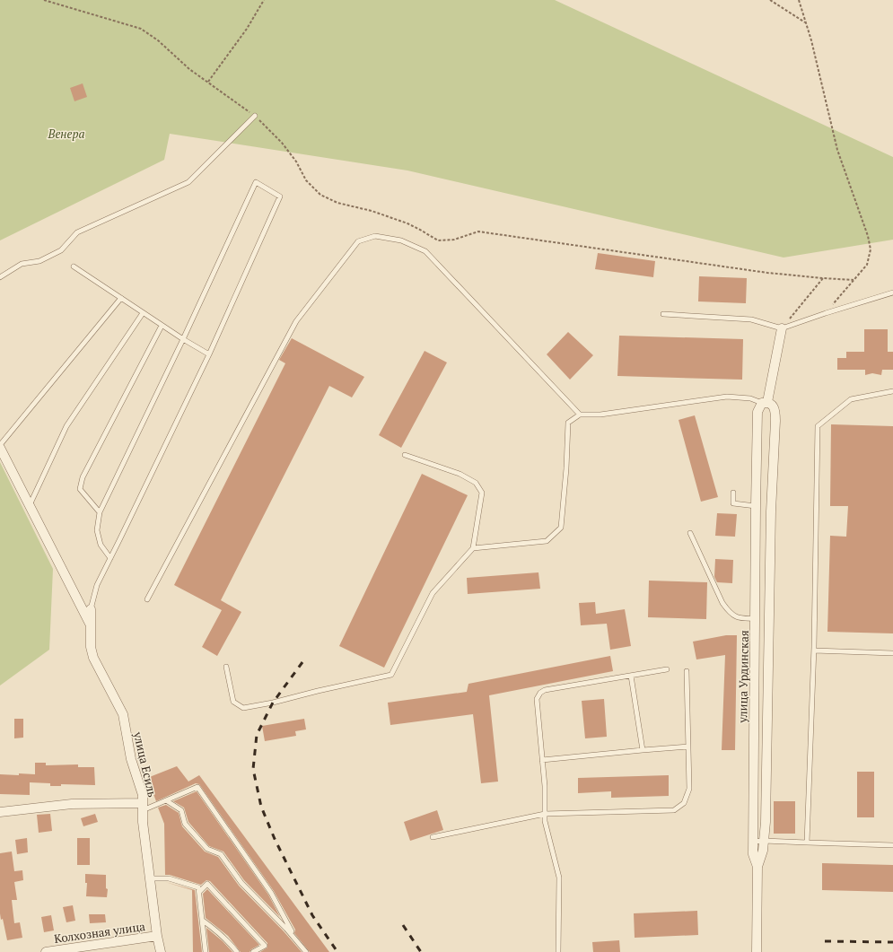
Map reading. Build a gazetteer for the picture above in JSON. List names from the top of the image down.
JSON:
{
  "streets": {
    "street": ["улица Урдинская", "улица Есиль", "Колхозная улица"]
  },
  "crossings": [
    ["улица Есиль", "Колхозная улица"]
  ],
  "parks": ["Венера"]
}
